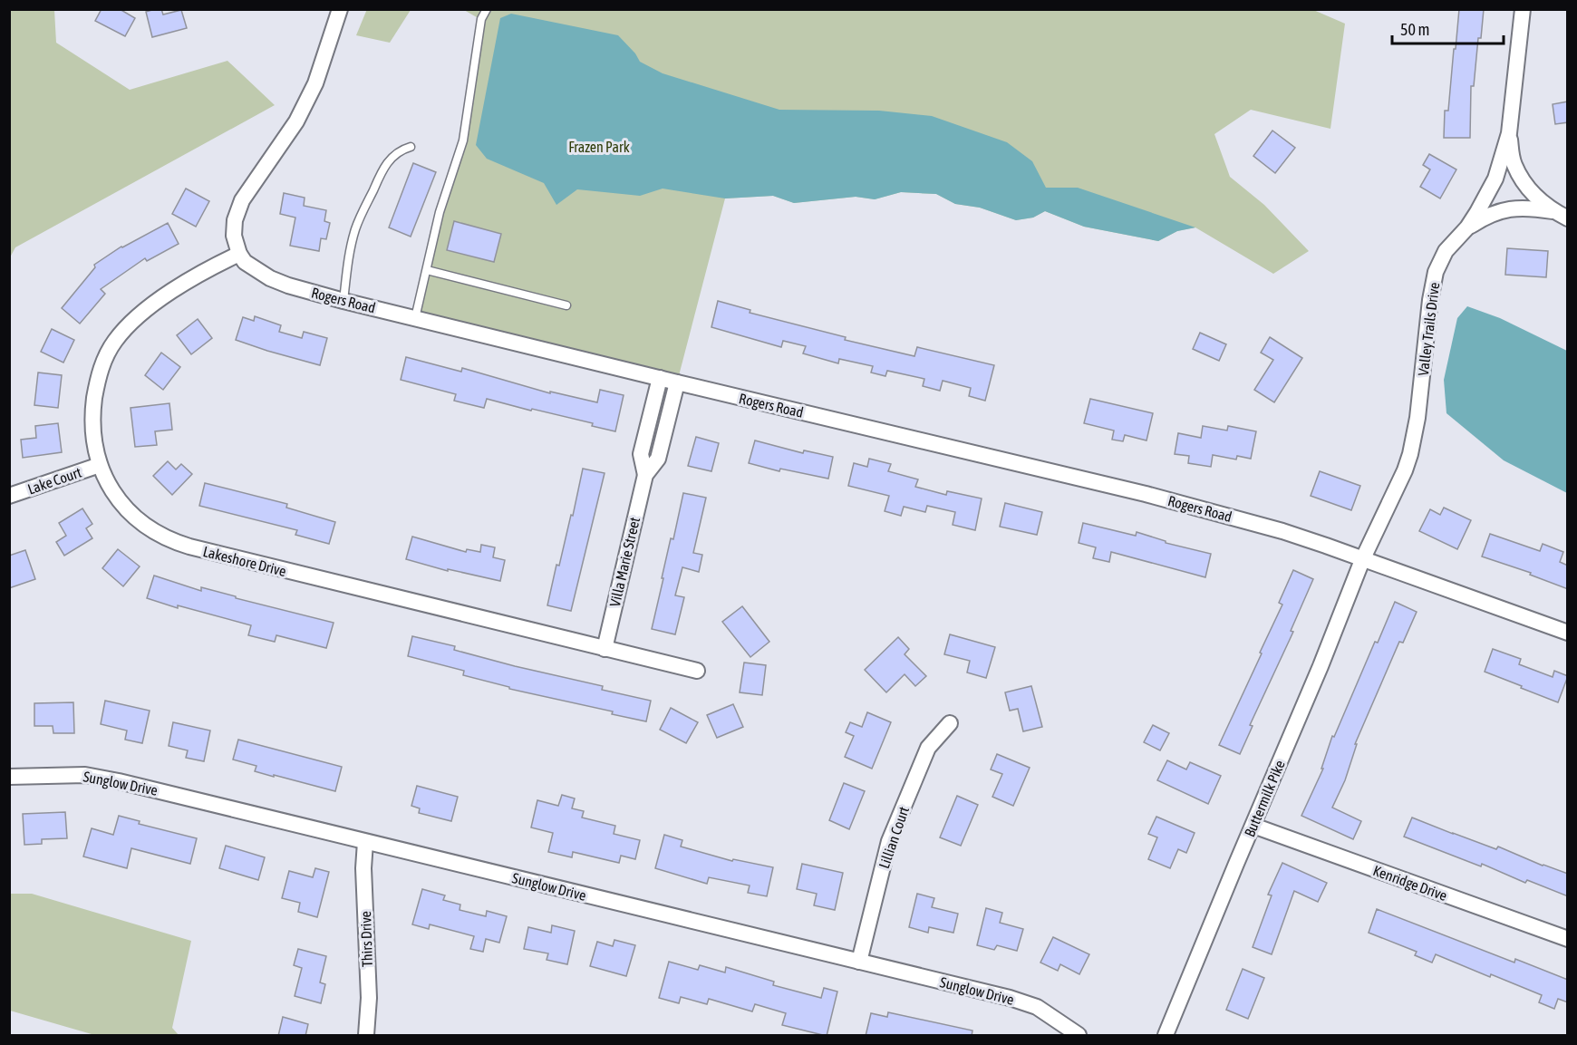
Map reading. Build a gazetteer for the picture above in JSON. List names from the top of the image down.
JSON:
{
  "streets": {
    "street": [
      "Rogers Road",
      "Valley Trails Drive",
      "Lake Court",
      "Lakeshore Drive",
      "Villa Marie Street",
      "Sunglow Drive",
      "Buttermilk Pike",
      "Lillian Court",
      "Kenridge Drive",
      "Thirs Drive"
    ]
  },
  "crossings": [
    ["Rogers Road", "Valley Trails Drive"],
    ["Rogers Road", "Lakeshore Drive"],
    ["Rogers Road", "Villa Marie Street"],
    ["Rogers Road", "Buttermilk Pike"],
    ["Valley Trails Drive", "Buttermilk Pike"],
    ["Lake Court", "Lakeshore Drive"],
    ["Lakeshore Drive", "Villa Marie Street"],
    ["Sunglow Drive", "Lillian Court"],
    ["Sunglow Drive", "Thirs Drive"],
    ["Buttermilk Pike", "Kenridge Drive"]
  ],
  "parks": ["Frazen Park"],
  "scale_bar": "50 m"
}
